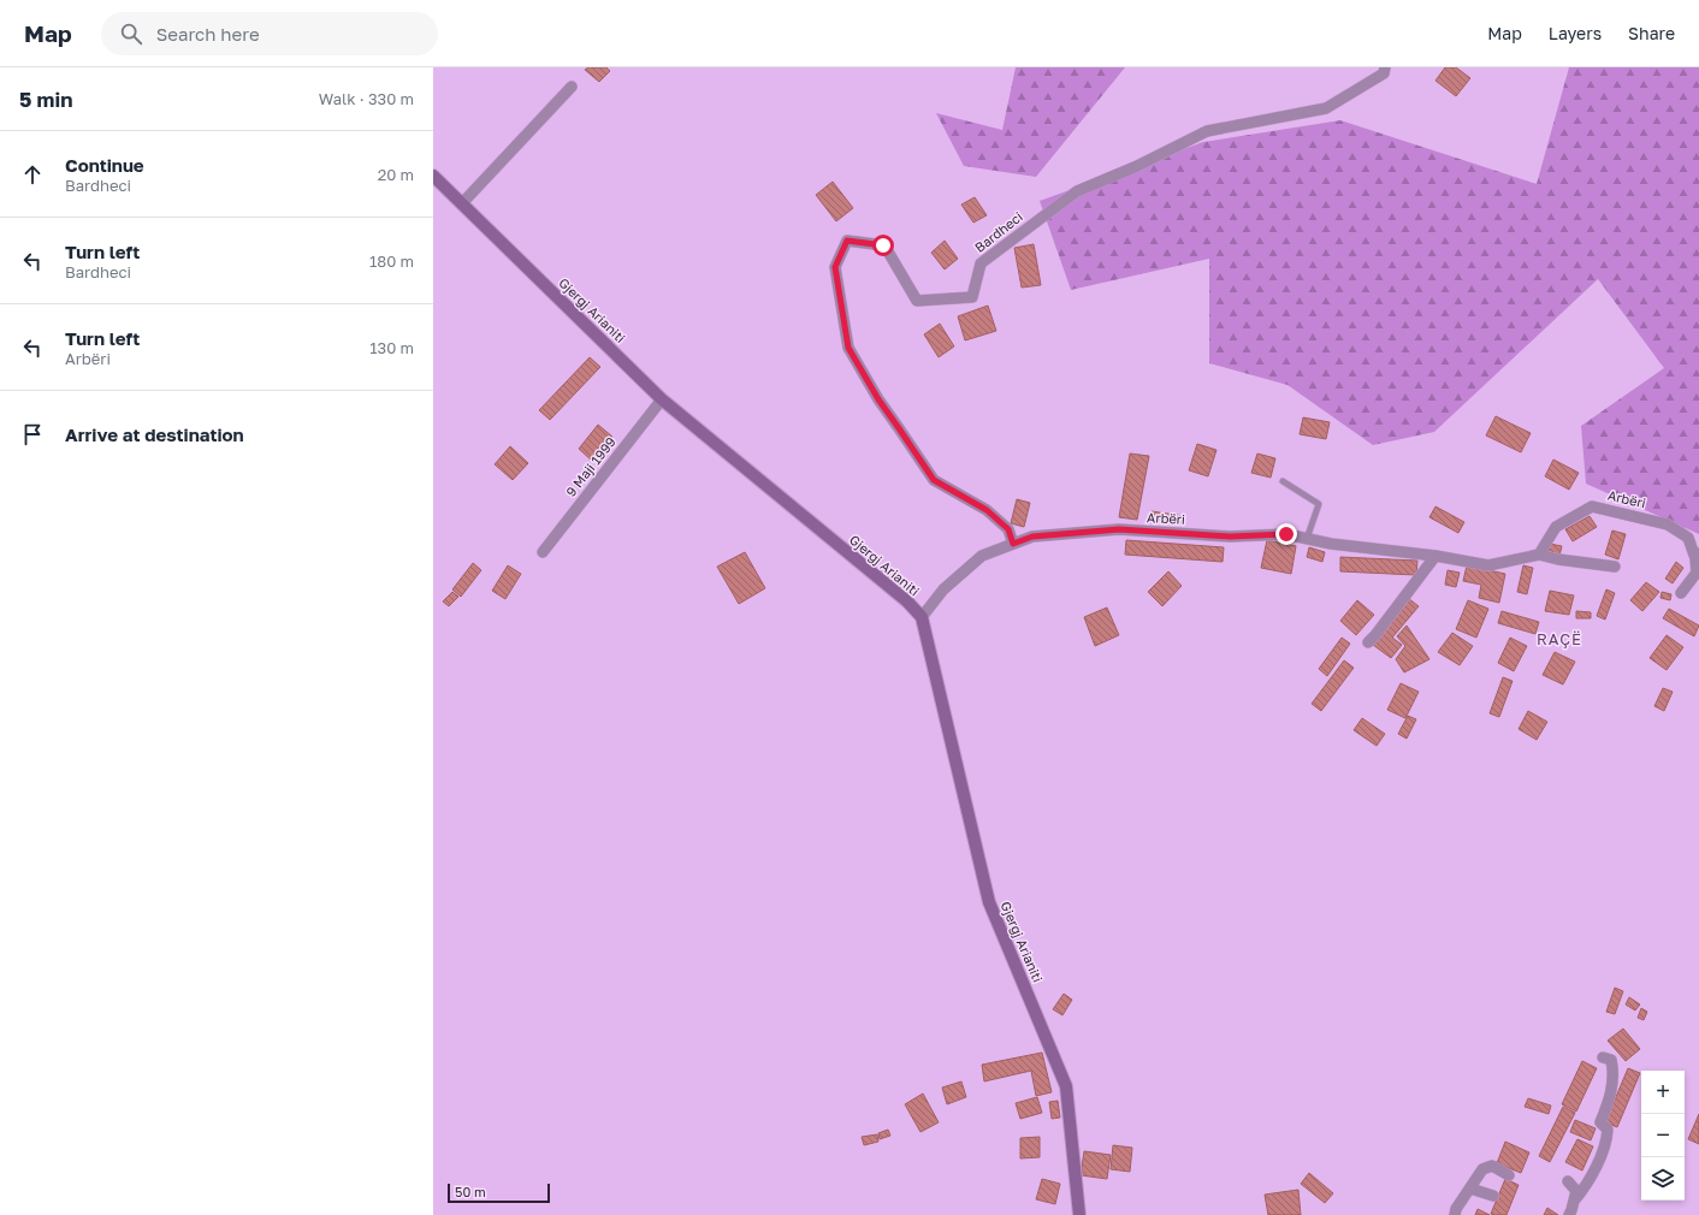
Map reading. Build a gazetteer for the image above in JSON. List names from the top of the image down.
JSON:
{
  "streets": {
    "main road": ["Gjergj Arianiti"],
    "street": ["Bardheci", "9 Maji 1999", "Arbëri"]
  },
  "crossings": [
    ["Bardheci", "Arbëri"],
    ["Gjergj Arianiti", "9 Maji 1999"],
    ["Gjergj Arianiti", "Arbëri"]
  ],
  "districts": ["RAÇË"],
  "scale_bar": "50 m",
  "page": {
    "header": "Map",
    "search": "Search here",
    "nav": ["Map", "Layers", "Share"],
    "heading": ["5 min", "Walk · 330 m"],
    "list": [
      ["Continue", "Bardheci", "20 m"],
      ["Turn left", "Bardheci", "180 m"],
      ["Turn left", "Arbëri", "130 m"],
      "Arrive at destination"
    ],
    "map_buttons": ["+", "−"],
    "scale": "50 m"
  }
}
